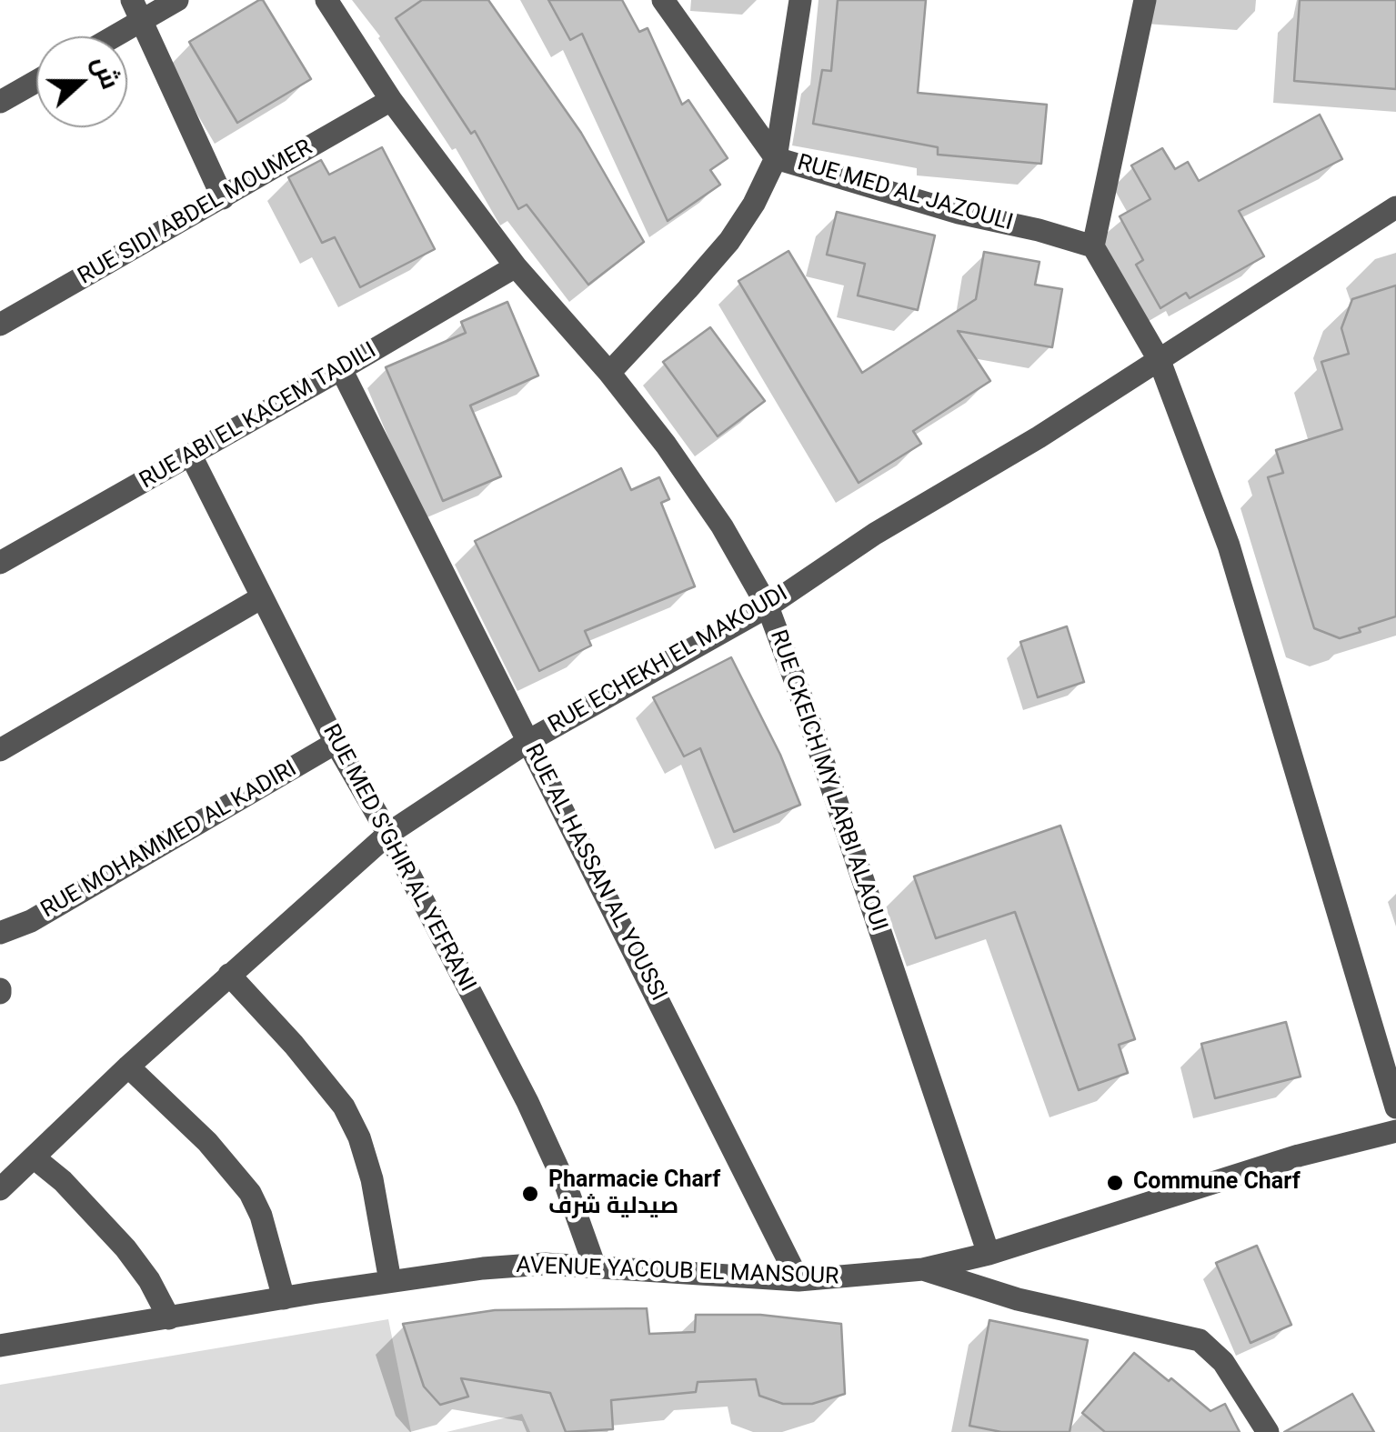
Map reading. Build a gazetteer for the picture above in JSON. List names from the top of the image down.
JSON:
{
  "streets": {
    "street": [
      "RUE MED AL JAZOULI",
      "RUE SIDI ABDEL MOUMER",
      "RUE ABI EL KACEM TADILI",
      "RUE ECHEKH EL MAKOUDI",
      "RUE CKEICH MY LARBI ALAOUI",
      "RUE MOHAMMED AL KADIRI",
      "RUE MED S'GHIR AL YEFRANI",
      "RUE AL HASSAN AL YOUSSI",
      "AVENUE YACOUB EL MANSOUR"
    ]
  },
  "crossings": [
    ["RUE SIDI ABDEL MOUMER", "RUE CKEICH MY LARBI ALAOUI"],
    ["RUE ABI EL KACEM TADILI", "RUE CKEICH MY LARBI ALAOUI"],
    ["RUE ABI EL KACEM TADILI", "RUE MED S'GHIR AL YEFRANI"],
    ["RUE ABI EL KACEM TADILI", "RUE AL HASSAN AL YOUSSI"],
    ["RUE ECHEKH EL MAKOUDI", "RUE CKEICH MY LARBI ALAOUI"],
    ["RUE ECHEKH EL MAKOUDI", "RUE MED S'GHIR AL YEFRANI"],
    ["RUE ECHEKH EL MAKOUDI", "RUE AL HASSAN AL YOUSSI"],
    ["RUE CKEICH MY LARBI ALAOUI", "AVENUE YACOUB EL MANSOUR"],
    ["RUE MOHAMMED AL KADIRI", "RUE MED S'GHIR AL YEFRANI"],
    ["RUE MED S'GHIR AL YEFRANI", "AVENUE YACOUB EL MANSOUR"],
    ["RUE AL HASSAN AL YOUSSI", "AVENUE YACOUB EL MANSOUR"]
  ],
  "places": ["Commune Charf", "Pharmacie Charf صيدلية شرف"],
  "north": "right"
}
